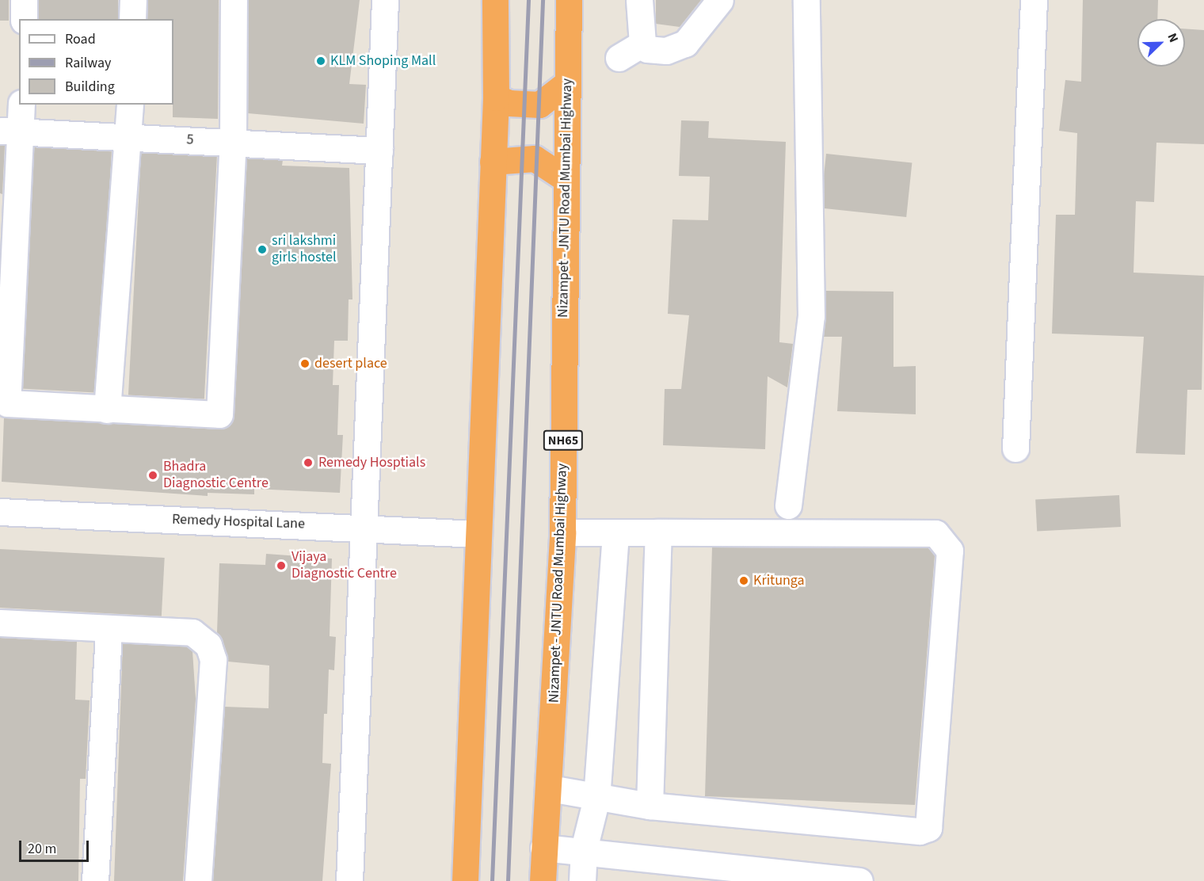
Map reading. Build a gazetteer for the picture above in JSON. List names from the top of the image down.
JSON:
{
  "streets": {
    "highway": ["Nizampet - JNTU Road Mumbai Highway", "NH65"],
    "street": ["5", "Remedy Hospital Lane"]
  },
  "places": [
    "KLM Shoping Mall",
    "sri lakshmi girls hostel",
    "desert place",
    "Remedy Hosptials",
    "Bhadra Diagnostic Centre",
    "Vijaya Diagnostic Centre",
    "Kritunga"
  ],
  "legend": ["Road", "Railway", "Building"],
  "scale_bar": "20 m",
  "north": "top right"
}
